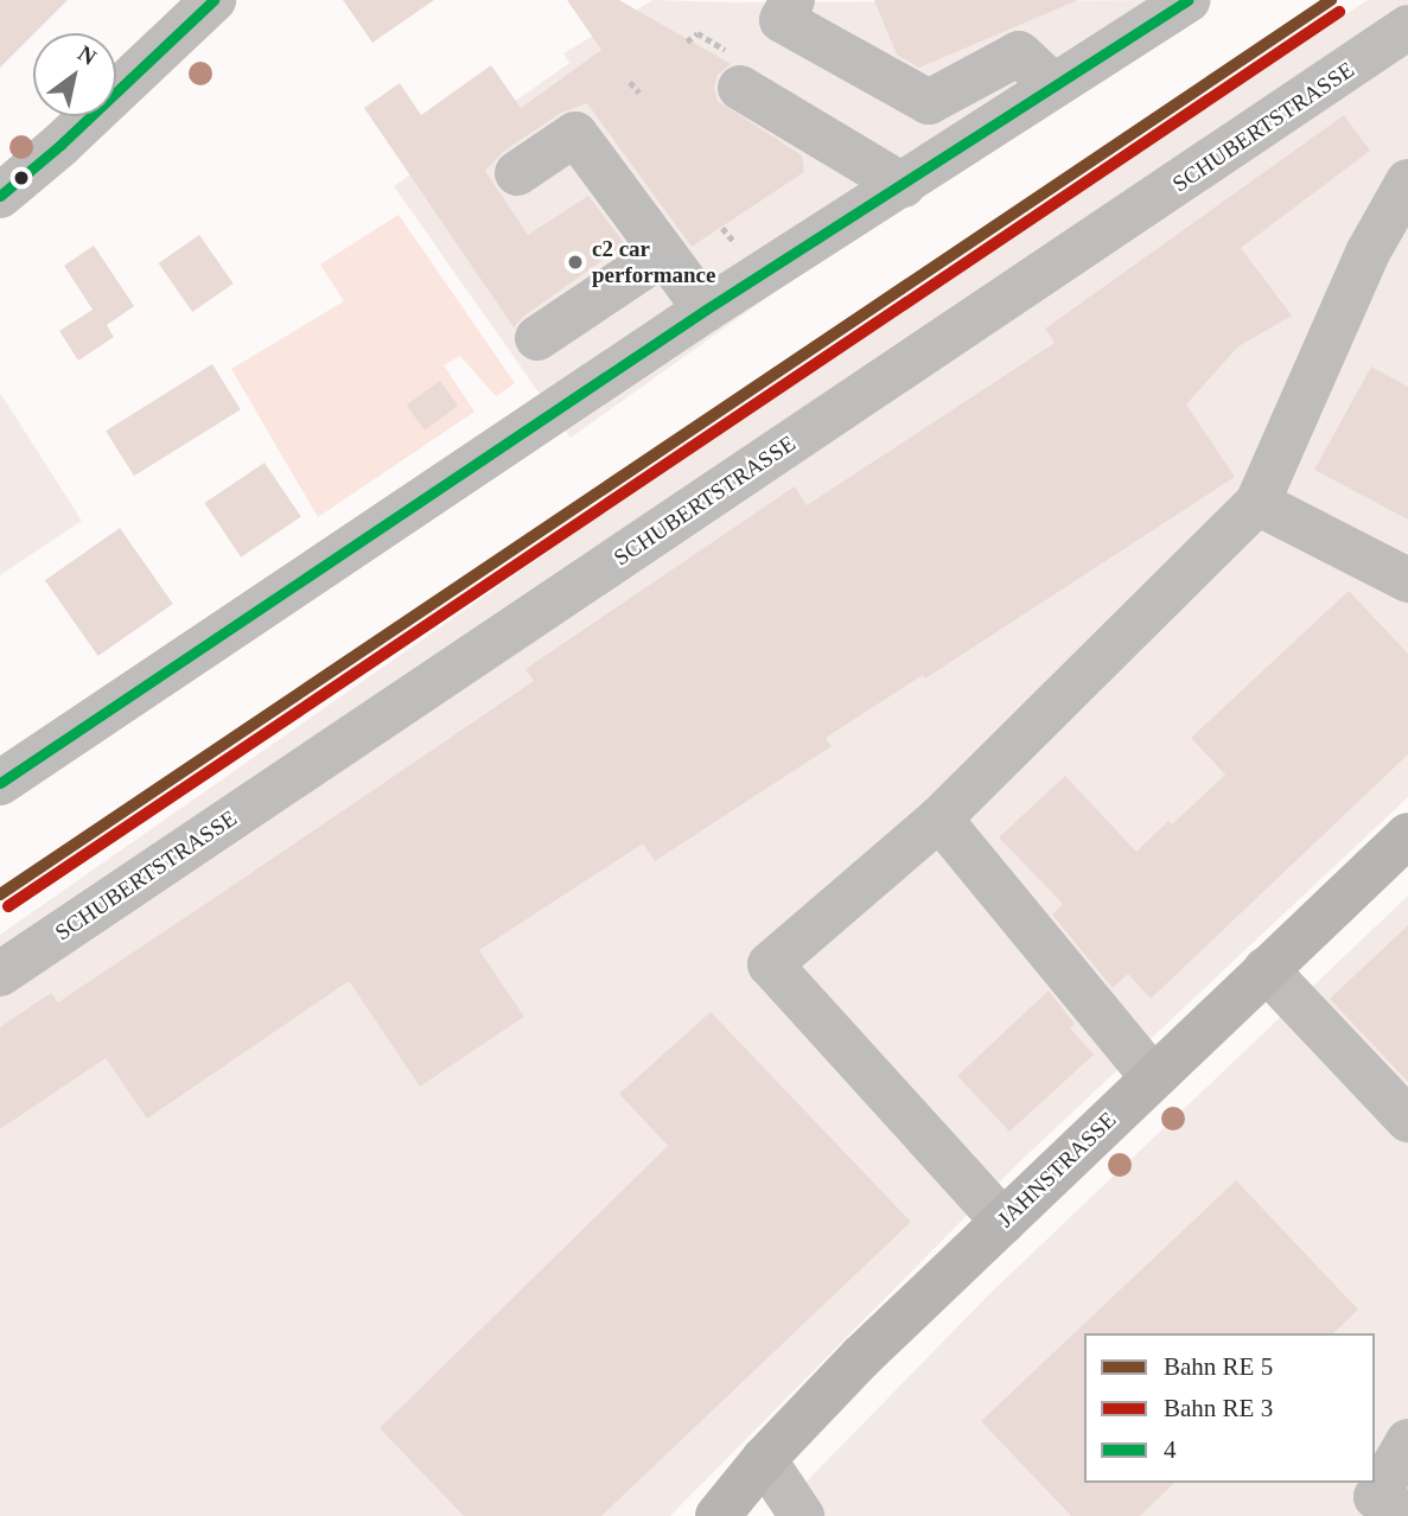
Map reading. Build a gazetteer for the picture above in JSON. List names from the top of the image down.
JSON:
{
  "streets": {
    "main road": ["JAHNSTRASSE"],
    "street": ["SCHUBERTSTRASSE"]
  },
  "places": ["c2 car performance"],
  "lines": ["transit line 4"],
  "legend": ["Bahn RE 5", "Bahn RE 3", "4"],
  "north": "top right"
}
